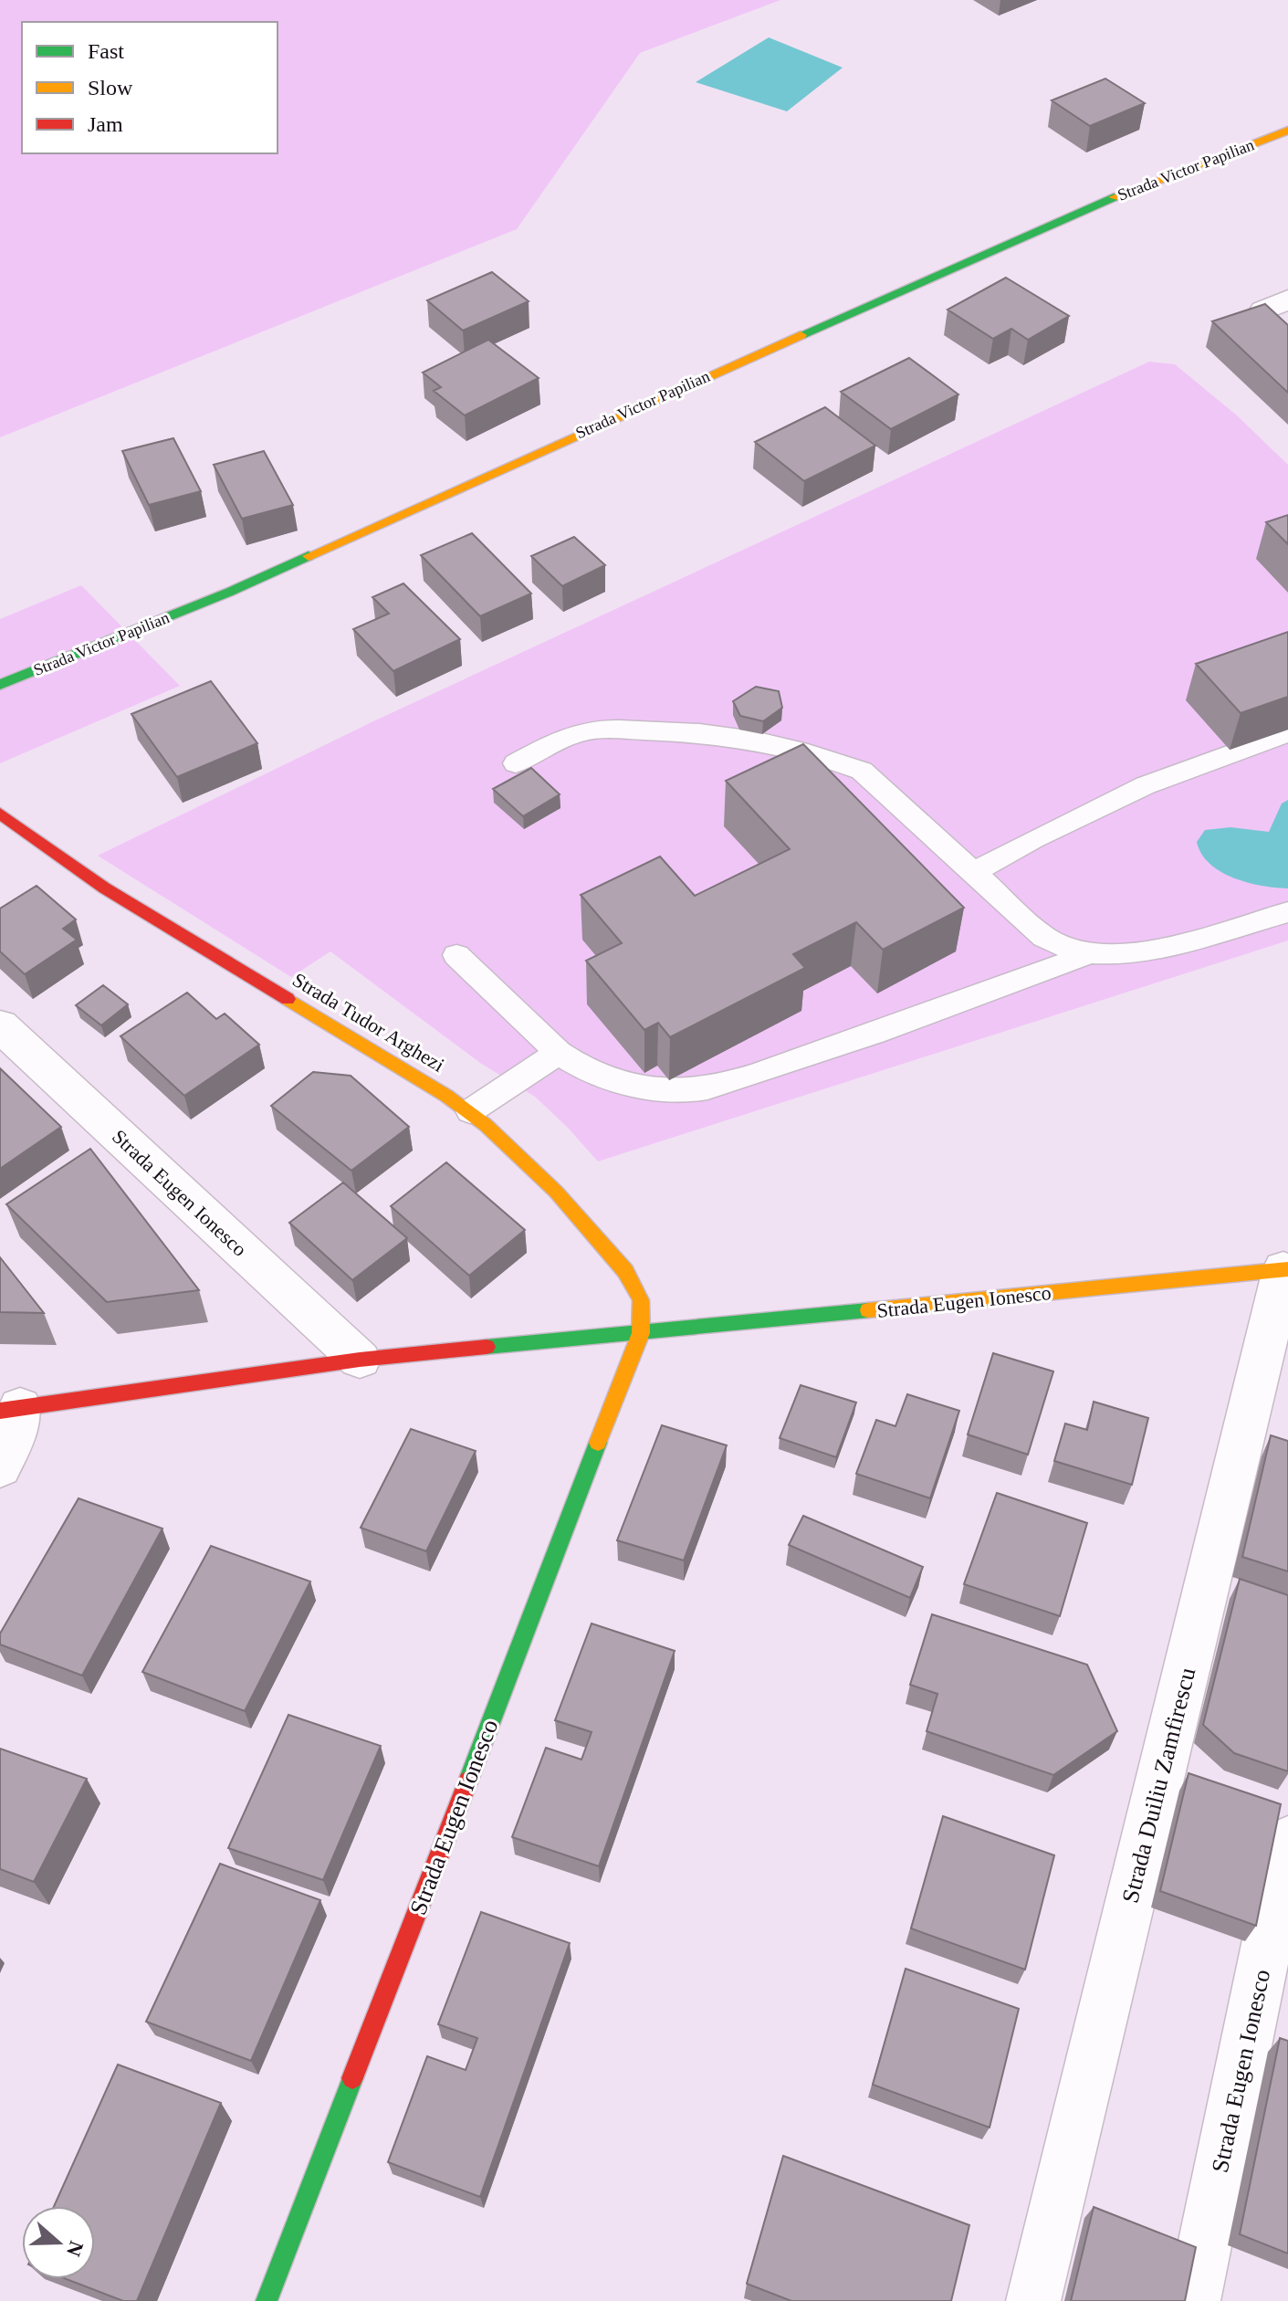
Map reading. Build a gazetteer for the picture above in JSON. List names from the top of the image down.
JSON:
{
  "streets": {
    "street": [
      "Strada Victor Papilian",
      "Strada Tudor Arghezi",
      "Strada Eugen Ionesco",
      "Strada Duiliu Zamfirescu"
    ]
  },
  "crossings": [
    ["Strada Tudor Arghezi", "Strada Eugen Ionesco"],
    ["Strada Eugen Ionesco", "Strada Duiliu Zamfirescu"]
  ],
  "legend": ["Fast", "Slow", "Jam"],
  "north": "right"
}
